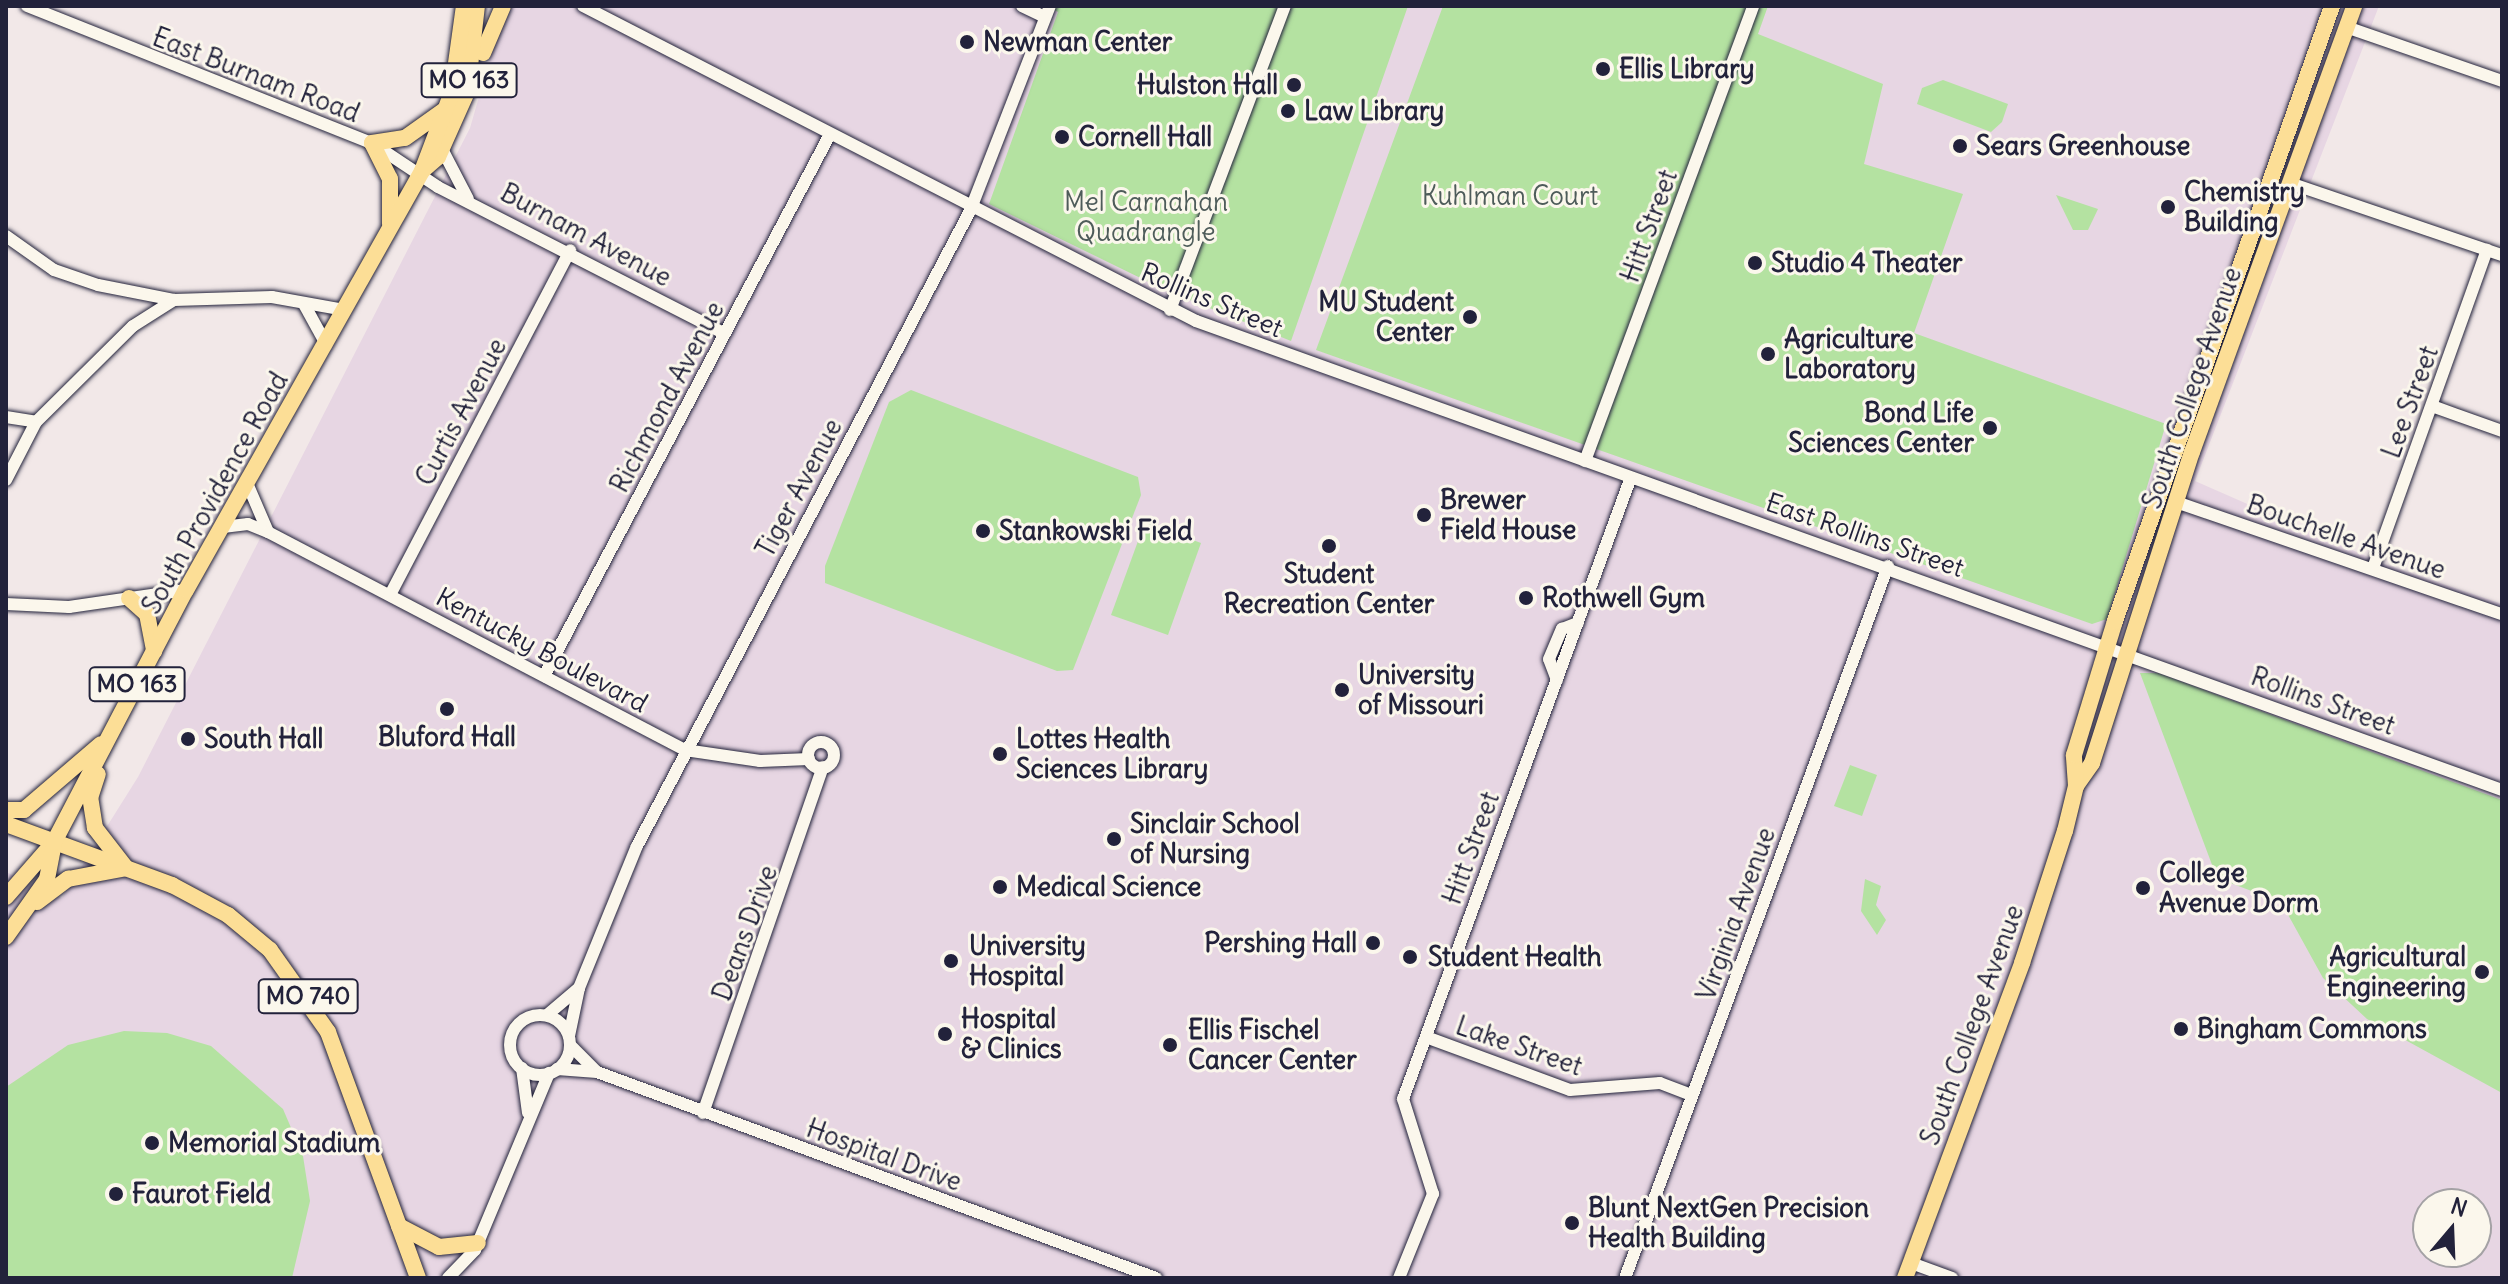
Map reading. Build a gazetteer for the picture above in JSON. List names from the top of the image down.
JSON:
{
  "streets": {
    "main road": [
      "MO 163",
      "South College Avenue",
      "South Providence Road",
      "MO 740"
    ],
    "street": [
      "East Burnam Road",
      "Hitt Street",
      "Burnam Avenue",
      "Rollins Street",
      "Richmond Avenue",
      "Lee Street",
      "Curtis Avenue",
      "Tiger Avenue",
      "East Rollins Street",
      "Bouchelle Avenue",
      "Kentucky Boulevard",
      "Virginia Avenue",
      "Deans Drive",
      "Lake Street",
      "Hospital Drive"
    ]
  },
  "crossings": [
    ["East Burnam Road", "Burnam Avenue"],
    ["East Burnam Road", "South Providence Road"],
    ["Hitt Street", "Rollins Street"],
    ["Hitt Street", "East Rollins Street"],
    ["Hitt Street", "Lake Street"],
    ["Burnam Avenue", "Richmond Avenue"],
    ["Burnam Avenue", "Curtis Avenue"],
    ["Burnam Avenue", "South Providence Road"],
    ["Rollins Street", "South College Avenue"],
    ["Rollins Street", "Richmond Avenue"],
    ["Rollins Street", "Tiger Avenue"],
    ["Rollins Street", "East Rollins Street"],
    ["South College Avenue", "East Rollins Street"],
    ["South College Avenue", "Bouchelle Avenue"],
    ["Richmond Avenue", "Kentucky Boulevard"],
    ["Lee Street", "Bouchelle Avenue"],
    ["Curtis Avenue", "Kentucky Boulevard"],
    ["Tiger Avenue", "Kentucky Boulevard"],
    ["Tiger Avenue", "Hospital Drive"],
    ["South Providence Road", "Kentucky Boulevard"],
    ["South Providence Road", "MO 740"],
    ["East Rollins Street", "Virginia Avenue"],
    ["Kentucky Boulevard", "Deans Drive"],
    ["Virginia Avenue", "Lake Street"],
    ["Deans Drive", "Hospital Drive"]
  ],
  "parks": ["Kuhlman Court", "Mel Carnahan Quadrangle"],
  "places": [
    "Newman Center",
    "Ellis Library",
    "Hulston Hall",
    "Law Library",
    "Cornell Hall",
    "Sears Greenhouse",
    "Chemistry Building",
    "Studio 4 Theater",
    "MU Student Center",
    "Agriculture Laboratory",
    "Bond Life Sciences Center",
    "Brewer Field House",
    "Stankowski Field",
    "Student Recreation Center",
    "Rothwell Gym",
    "University of Missouri",
    "Bluford Hall",
    "South Hall",
    "Lottes Health Sciences Library",
    "Sinclair School of Nursing",
    "Medical Science",
    "College Avenue Dorm",
    "Pershing Hall",
    "Student Health",
    "University Hospital",
    "Agricultural Engineering",
    "Bingham Commons",
    "Hospital & Clinics",
    "Ellis Fischel Cancer Center",
    "Memorial Stadium",
    "Faurot Field",
    "Blunt NextGen Precision Health Building"
  ],
  "north": "top"
}
